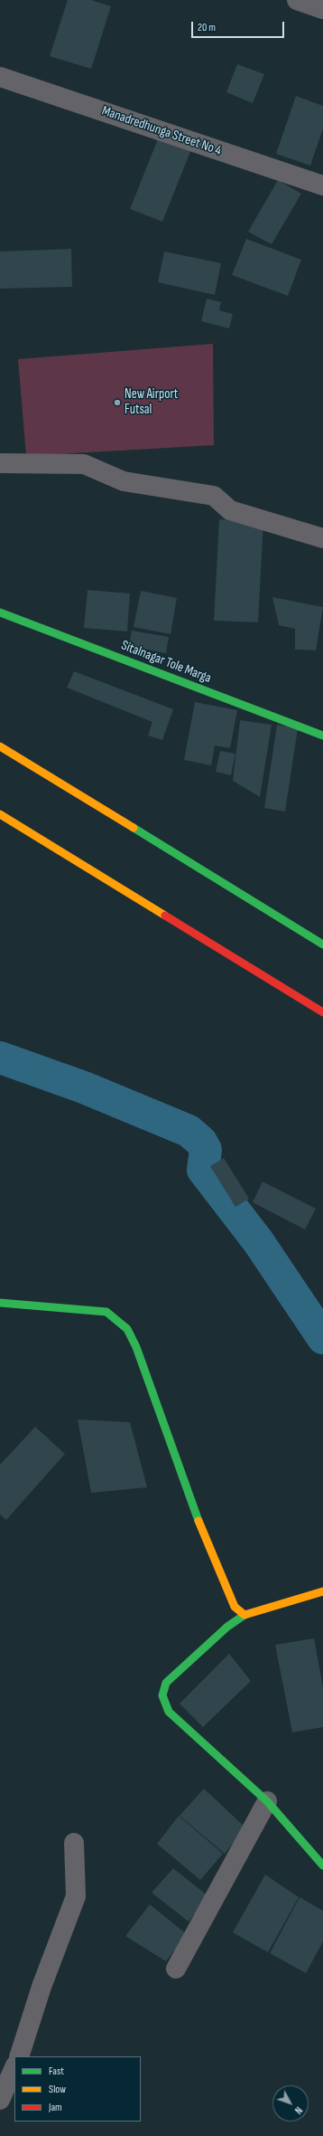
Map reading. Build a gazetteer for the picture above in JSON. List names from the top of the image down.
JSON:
{
  "streets": {
    "street": ["Manadredhunga Street No 4", "Sitalnagar Tole Marga"]
  },
  "places": ["New Airport Futsal"],
  "legend": ["Fast", "Slow", "Jam"],
  "scale_bar": "20 m",
  "north": "bottom right"
}
